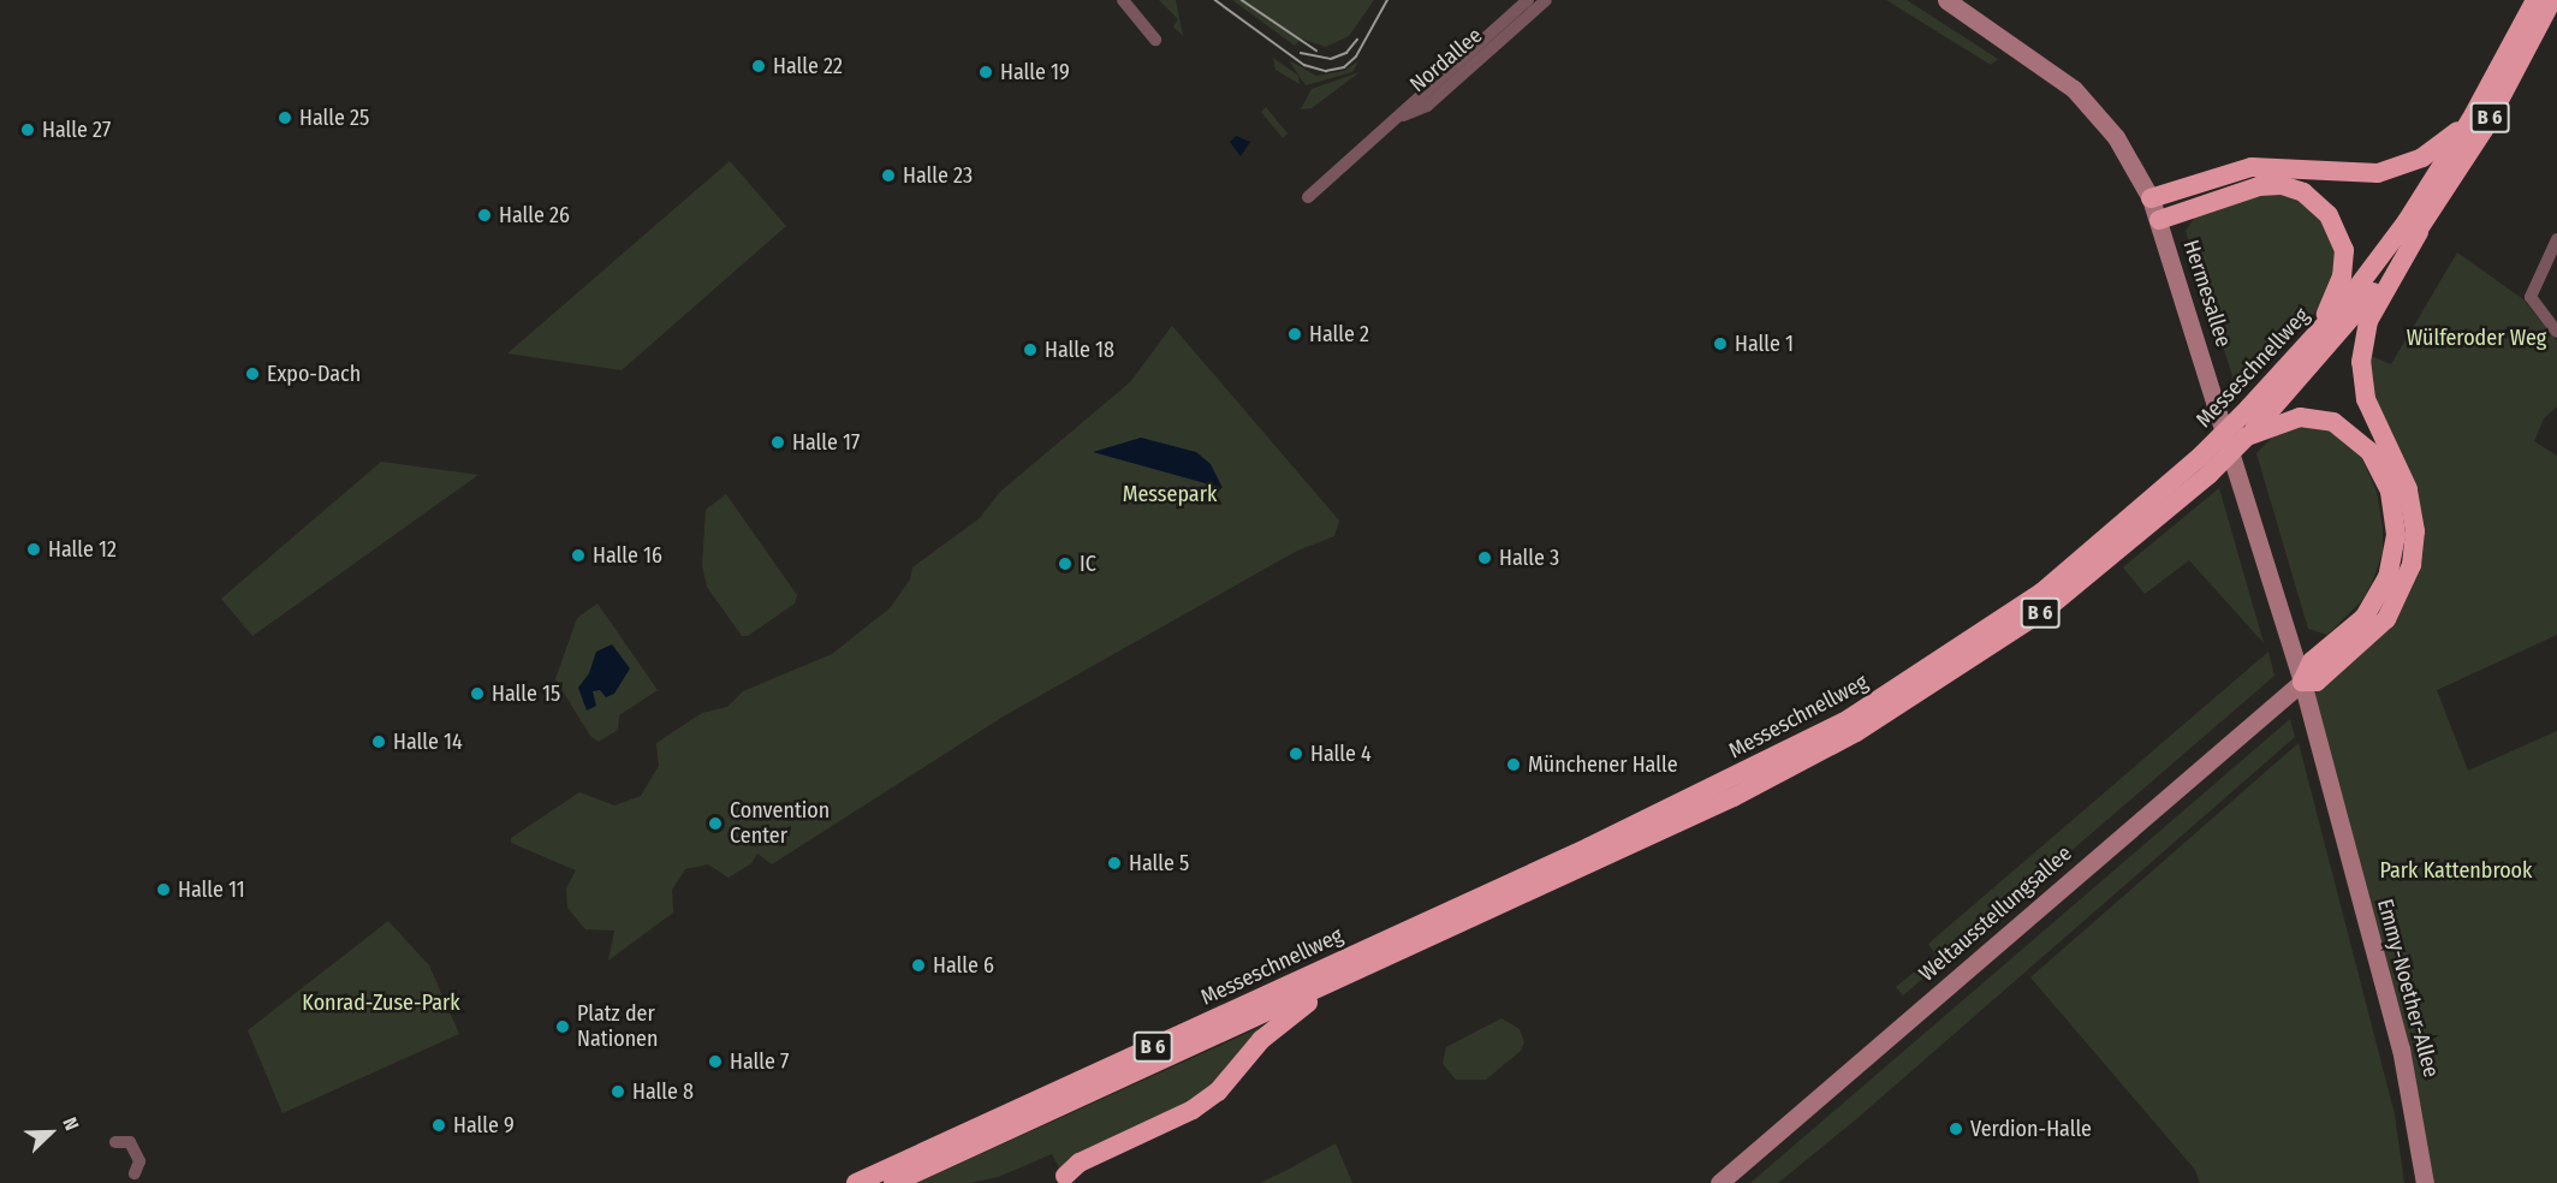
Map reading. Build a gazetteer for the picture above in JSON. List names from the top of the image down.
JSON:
{
  "streets": {
    "highway": ["B 6", "Messeschnellweg"],
    "main road": ["Hermesallee", "Weltausstellungsallee", "Emmy-Noether-Allee"],
    "street": ["Nordallee"]
  },
  "crossings": [
    ["Hermesallee", "Weltausstellungsallee"],
    ["Hermesallee", "Emmy-Noether-Allee"],
    ["Weltausstellungsallee", "Emmy-Noether-Allee"]
  ],
  "parks": [
    "Wülferoder Weg",
    "Messepark",
    "Park Kattenbrook",
    "Konrad-Zuse-Park"
  ],
  "places": [
    "Halle 22",
    "Halle 19",
    "Halle 25",
    "Halle 27",
    "Halle 23",
    "Halle 26",
    "Halle 2",
    "Halle 1",
    "Halle 18",
    "Expo-Dach",
    "Halle 17",
    "Halle 12",
    "Halle 16",
    "Halle 3",
    "IC",
    "Halle 15",
    "Halle 14",
    "Halle 4",
    "Münchener Halle",
    "Convention Center",
    "Halle 5",
    "Halle 11",
    "Halle 6",
    "Platz der Nationen",
    "Halle 7",
    "Halle 8",
    "Halle 9",
    "Verdion-Halle"
  ],
  "north": "top right"
}
